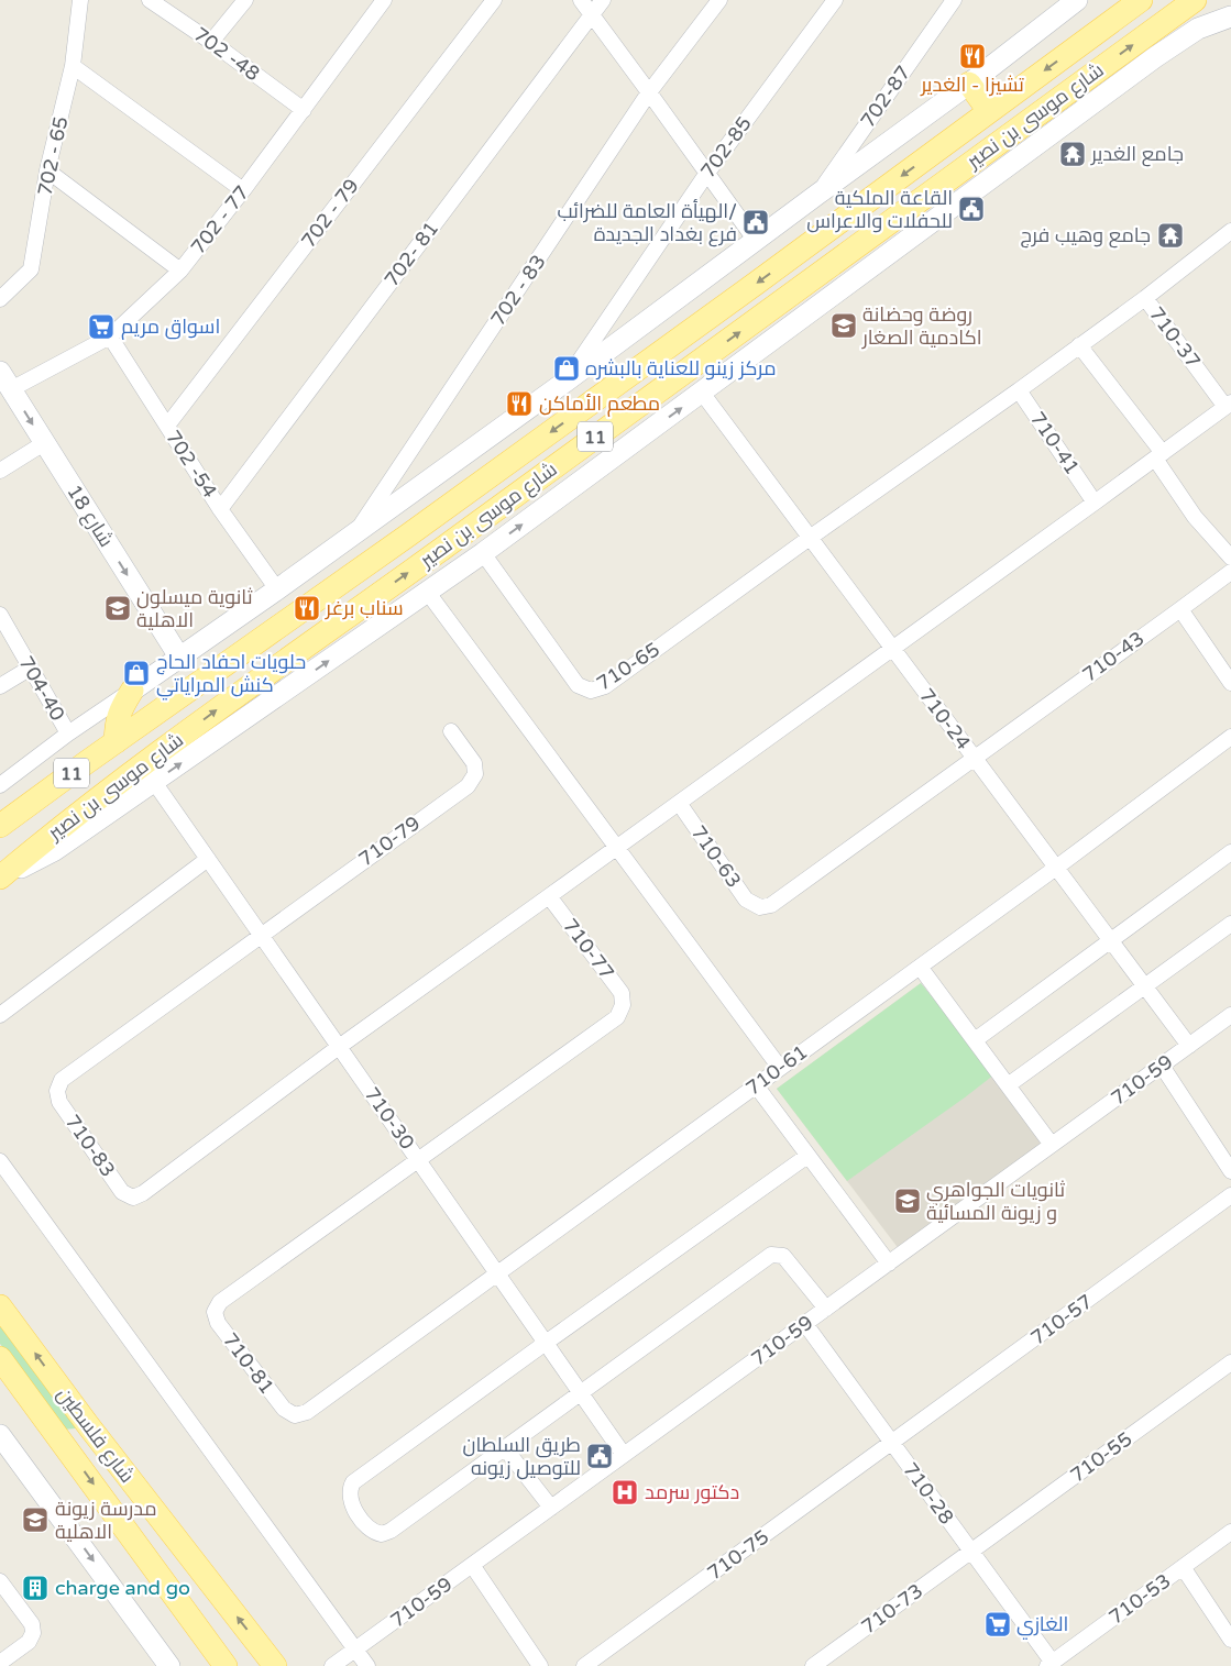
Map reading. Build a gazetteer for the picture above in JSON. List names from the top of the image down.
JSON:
{
  "streets": {
    "main road": ["شارع موسى بن نصير", "11", "شارع فلسطين"],
    "street": [
      "702 -48",
      "702-87",
      "702-85",
      "702 - 65",
      "702 - 79",
      "702 - 77",
      "702- 81",
      "702 - 83",
      "710-37",
      "710-41",
      "702 -54",
      "شارع 18",
      "710-43",
      "710-65",
      "704-40",
      "710-24",
      "710-79",
      "710-63",
      "710-77",
      "710-61",
      "710-59",
      "710-30",
      "710-83",
      "710-57",
      "710-81",
      "710-55",
      "710-28",
      "710-75",
      "710-53",
      "710-73"
    ]
  },
  "crossings": [
    ["702 -48", "702 - 77"],
    ["702 - 79", "702 -54"],
    ["702 - 77", "702 -54"],
    ["702 - 77", "شارع 18"],
    ["702- 81", "702 -54"],
    ["710-43", "710-24"],
    ["710-43", "710-63"],
    ["710-65", "710-24"],
    ["710-24", "710-63"],
    ["710-24", "710-61"],
    ["710-24", "710-59"],
    ["710-79", "710-30"],
    ["710-79", "710-83"],
    ["710-77", "710-30"],
    ["710-77", "710-81"],
    ["710-61", "710-30"],
    ["710-61", "710-81"],
    ["710-59", "710-30"],
    ["710-59", "710-28"],
    ["710-30", "710-83"],
    ["710-30", "710-81"],
    ["710-57", "710-28"],
    ["710-57", "710-75"],
    ["710-55", "710-28"],
    ["710-55", "710-73"],
    ["710-28", "710-75"],
    ["710-28", "710-53"],
    ["710-28", "710-73"]
  ],
  "one_way": ["شارع 18"],
  "places": {
    "restaurant": ["تشيزا - الغدير", "مطعم الأماكن", "سناب برغر"],
    "temple": ["جامع الغدير", "جامع وهيب فرج"],
    "public building": ["القاعة الملكية للحفلات والاعراس", "الهيأة العامة للضرائب/ فرع بغداد الجديدة", "طريق السلطان للتوصيل زيونه"],
    "school or university": [
      "روضة وحضانة اكادمية الصغار",
      "ثانوية ميسلون الاهلية",
      "ثانويات الجواهري و زيونة المسائية",
      "مدرسة زيونة الاهلية"
    ],
    "supermarket": ["اسواق مريم", "الغازي"],
    "shop": ["مركز زينو للعناية بالبشره", "حلويات احفاد الحاج كنش المراياتي"],
    "hospital": ["دكتور سرمد"],
    "building": ["charge and go"]
  }
}
